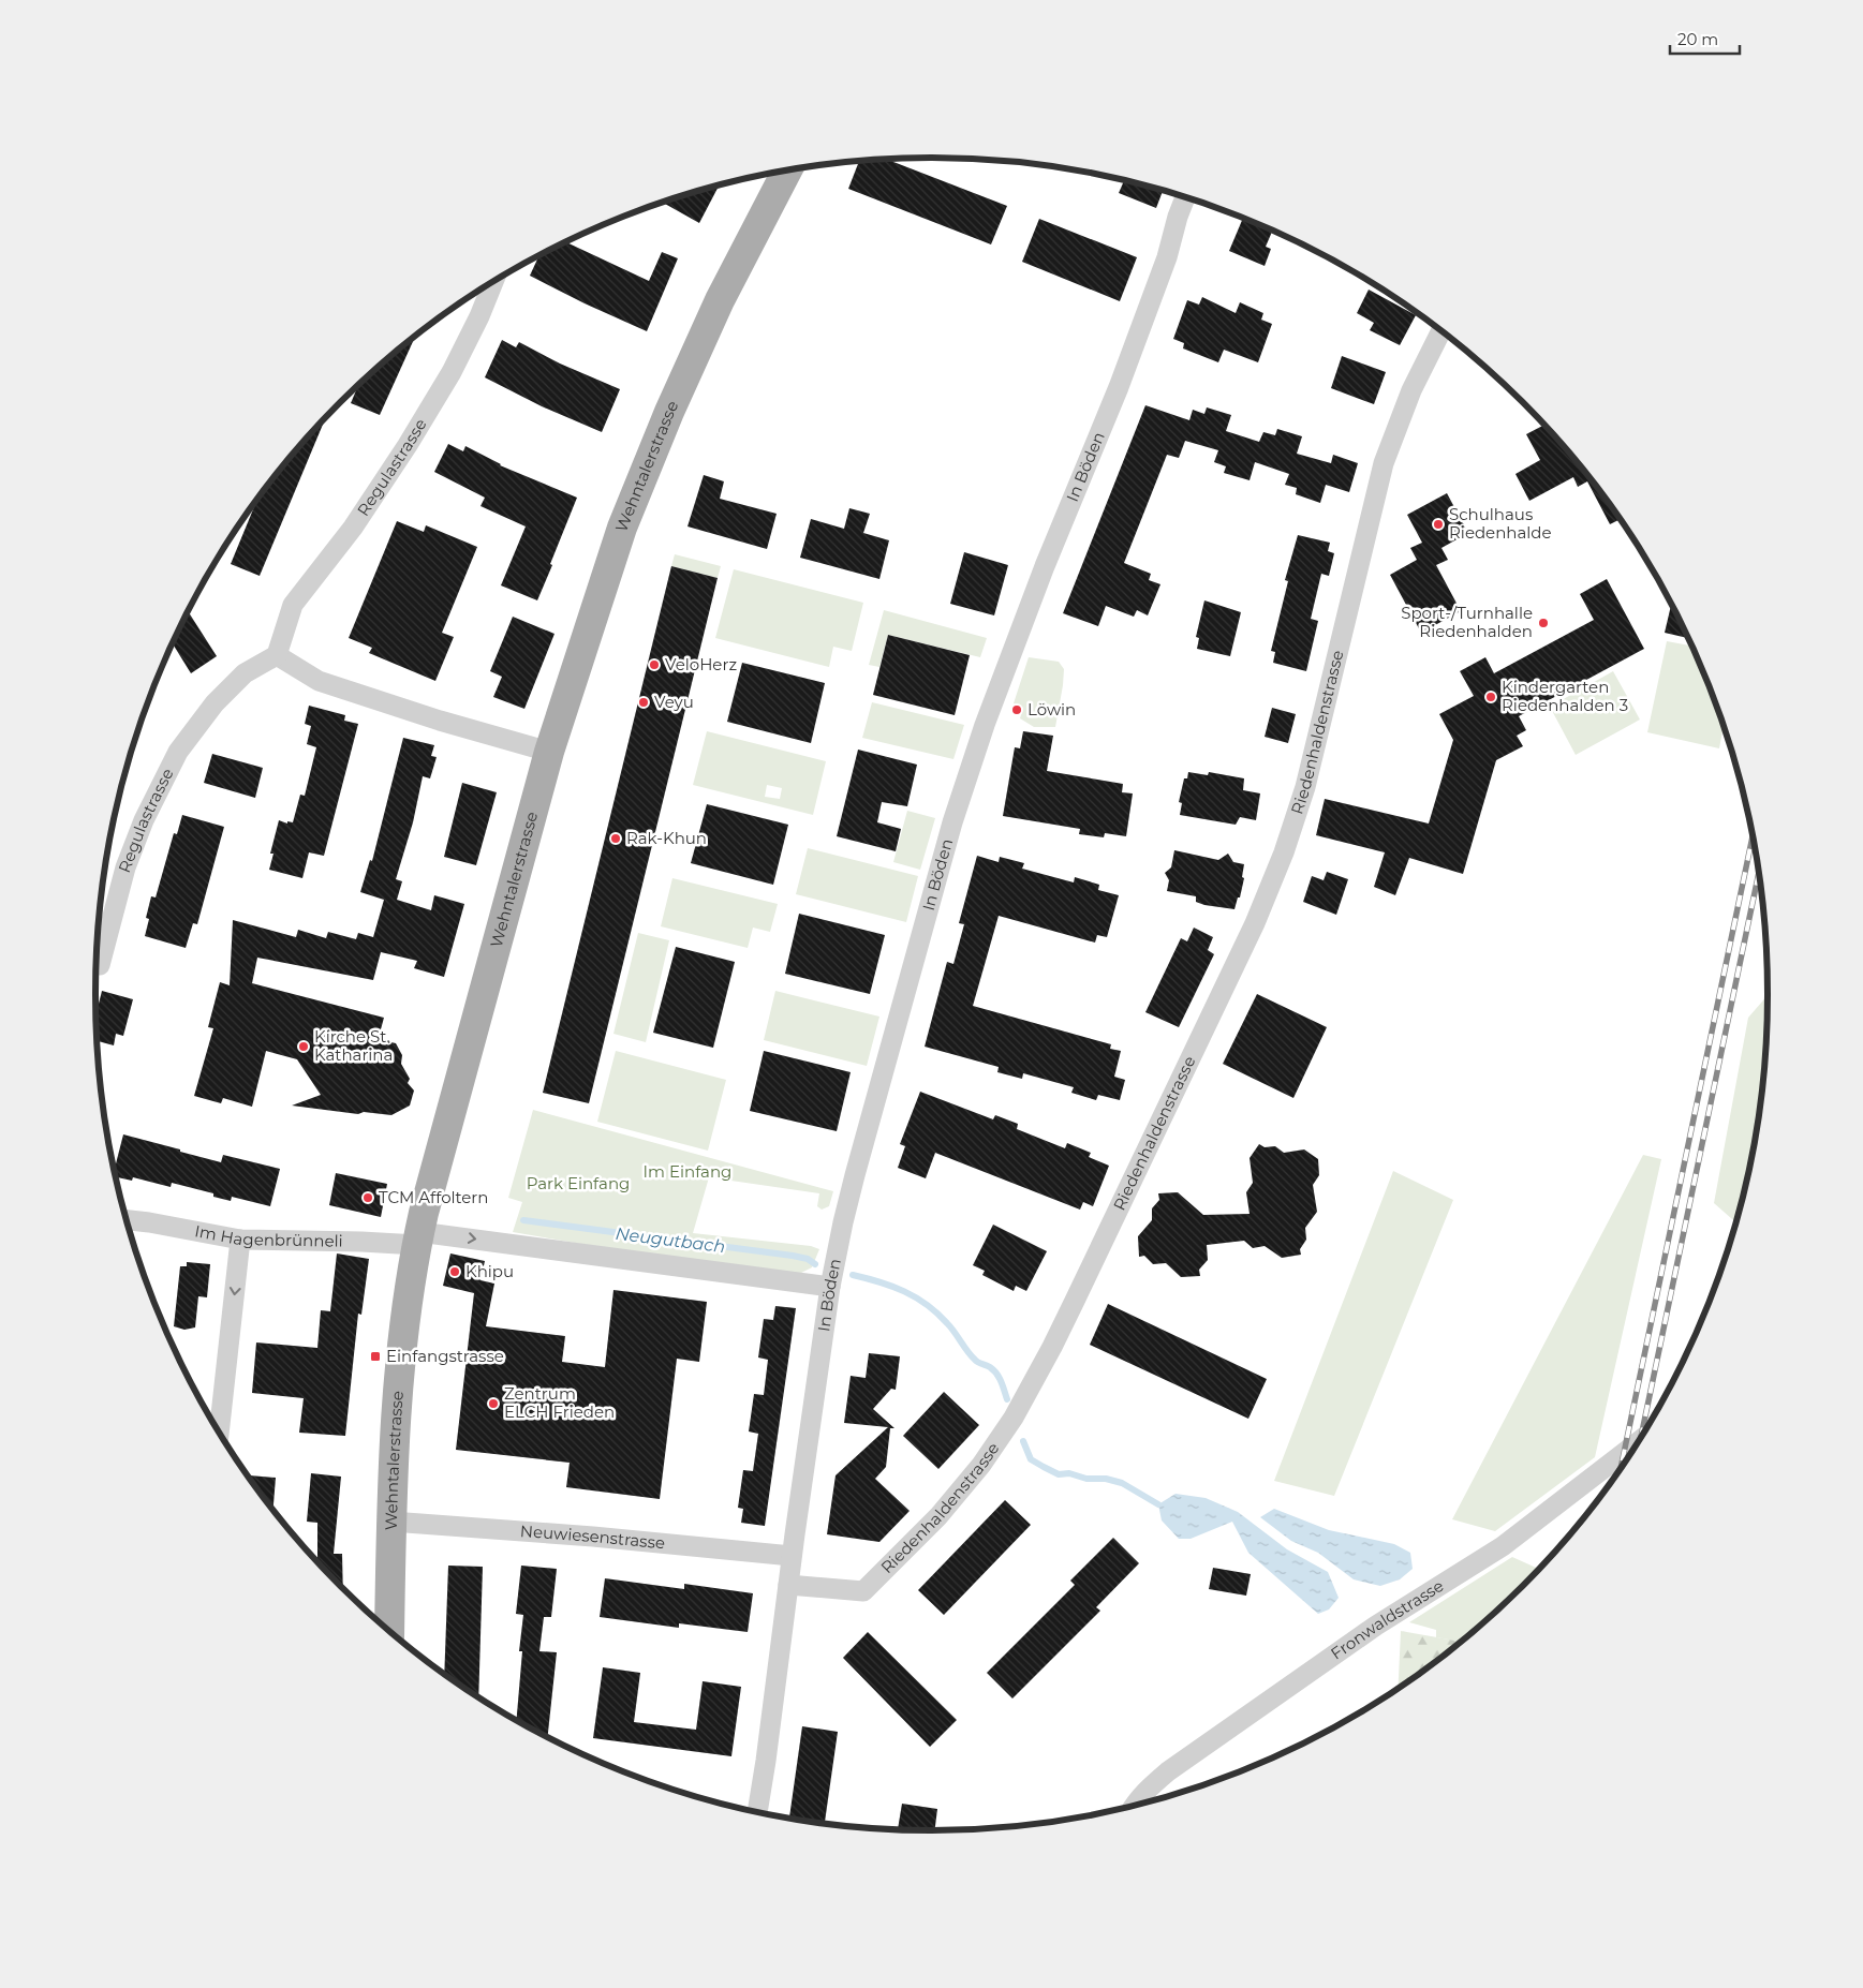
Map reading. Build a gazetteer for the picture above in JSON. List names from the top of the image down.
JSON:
{
  "streets": {
    "main road": ["Wehntalerstrasse"],
    "street": [
      "Regulastrasse",
      "In Böden",
      "Riedenhaldenstrasse",
      "Im Hagenbrünneli",
      "Neuwiesenstrasse",
      "Fronwaldstrasse"
    ]
  },
  "crossings": [
    ["Wehntalerstrasse", "Im Hagenbrünneli"],
    ["Wehntalerstrasse", "Neuwiesenstrasse"],
    ["In Böden", "Riedenhaldenstrasse"],
    ["In Böden", "Neuwiesenstrasse"]
  ],
  "water": ["Neugutbach"],
  "parks": ["Im Einfang", "Park Einfang"],
  "places": {
    "other": [
      "Schulhaus Riedenhalde",
      "Sport-/Turnhalle Riedenhalden",
      "VeloHerz",
      "Kindergarten Riedenhalden 3",
      "Veyu",
      "Löwin",
      "Rak-Khun",
      "Kirche St. Katharina",
      "TCM Affoltern",
      "Khipu",
      "Zentrum ELCH Frieden"
    ],
    "transit": ["Einfangstrasse"]
  },
  "scale_bar": "20 m"
}
